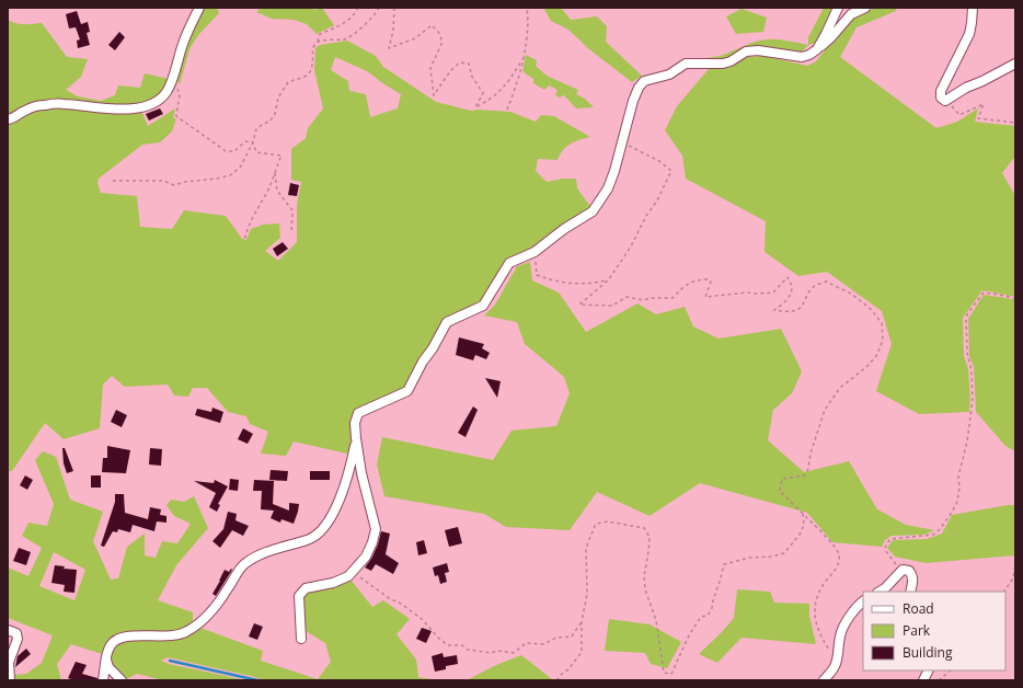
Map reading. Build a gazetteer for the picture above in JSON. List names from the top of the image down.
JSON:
{
  "legend": ["Road", "Park", "Building"]
}
